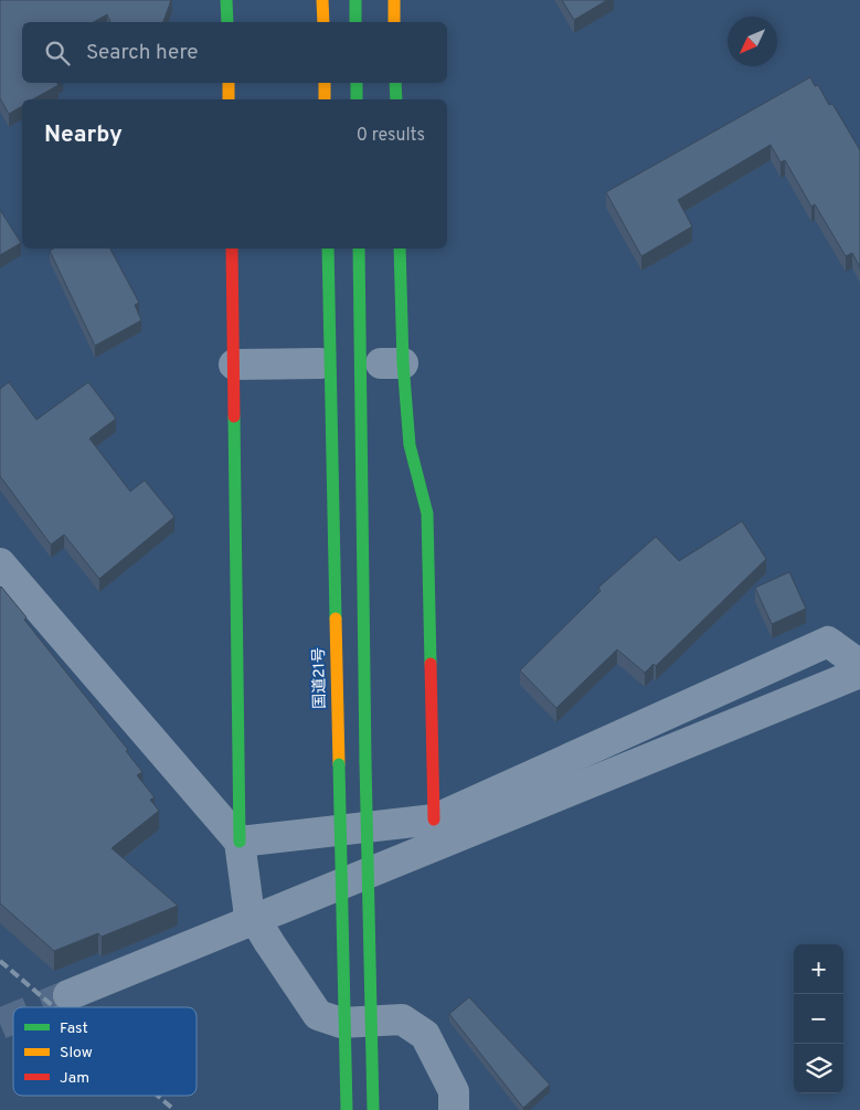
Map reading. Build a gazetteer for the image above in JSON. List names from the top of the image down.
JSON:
{
  "streets": {
    "main road": ["国道21号"]
  },
  "legend": ["Fast", "Slow", "Jam"],
  "north": "bottom left",
  "page": {
    "search": "Search here",
    "heading": ["Nearby", "0 results"],
    "map_buttons": ["+", "−"]
  }
}
